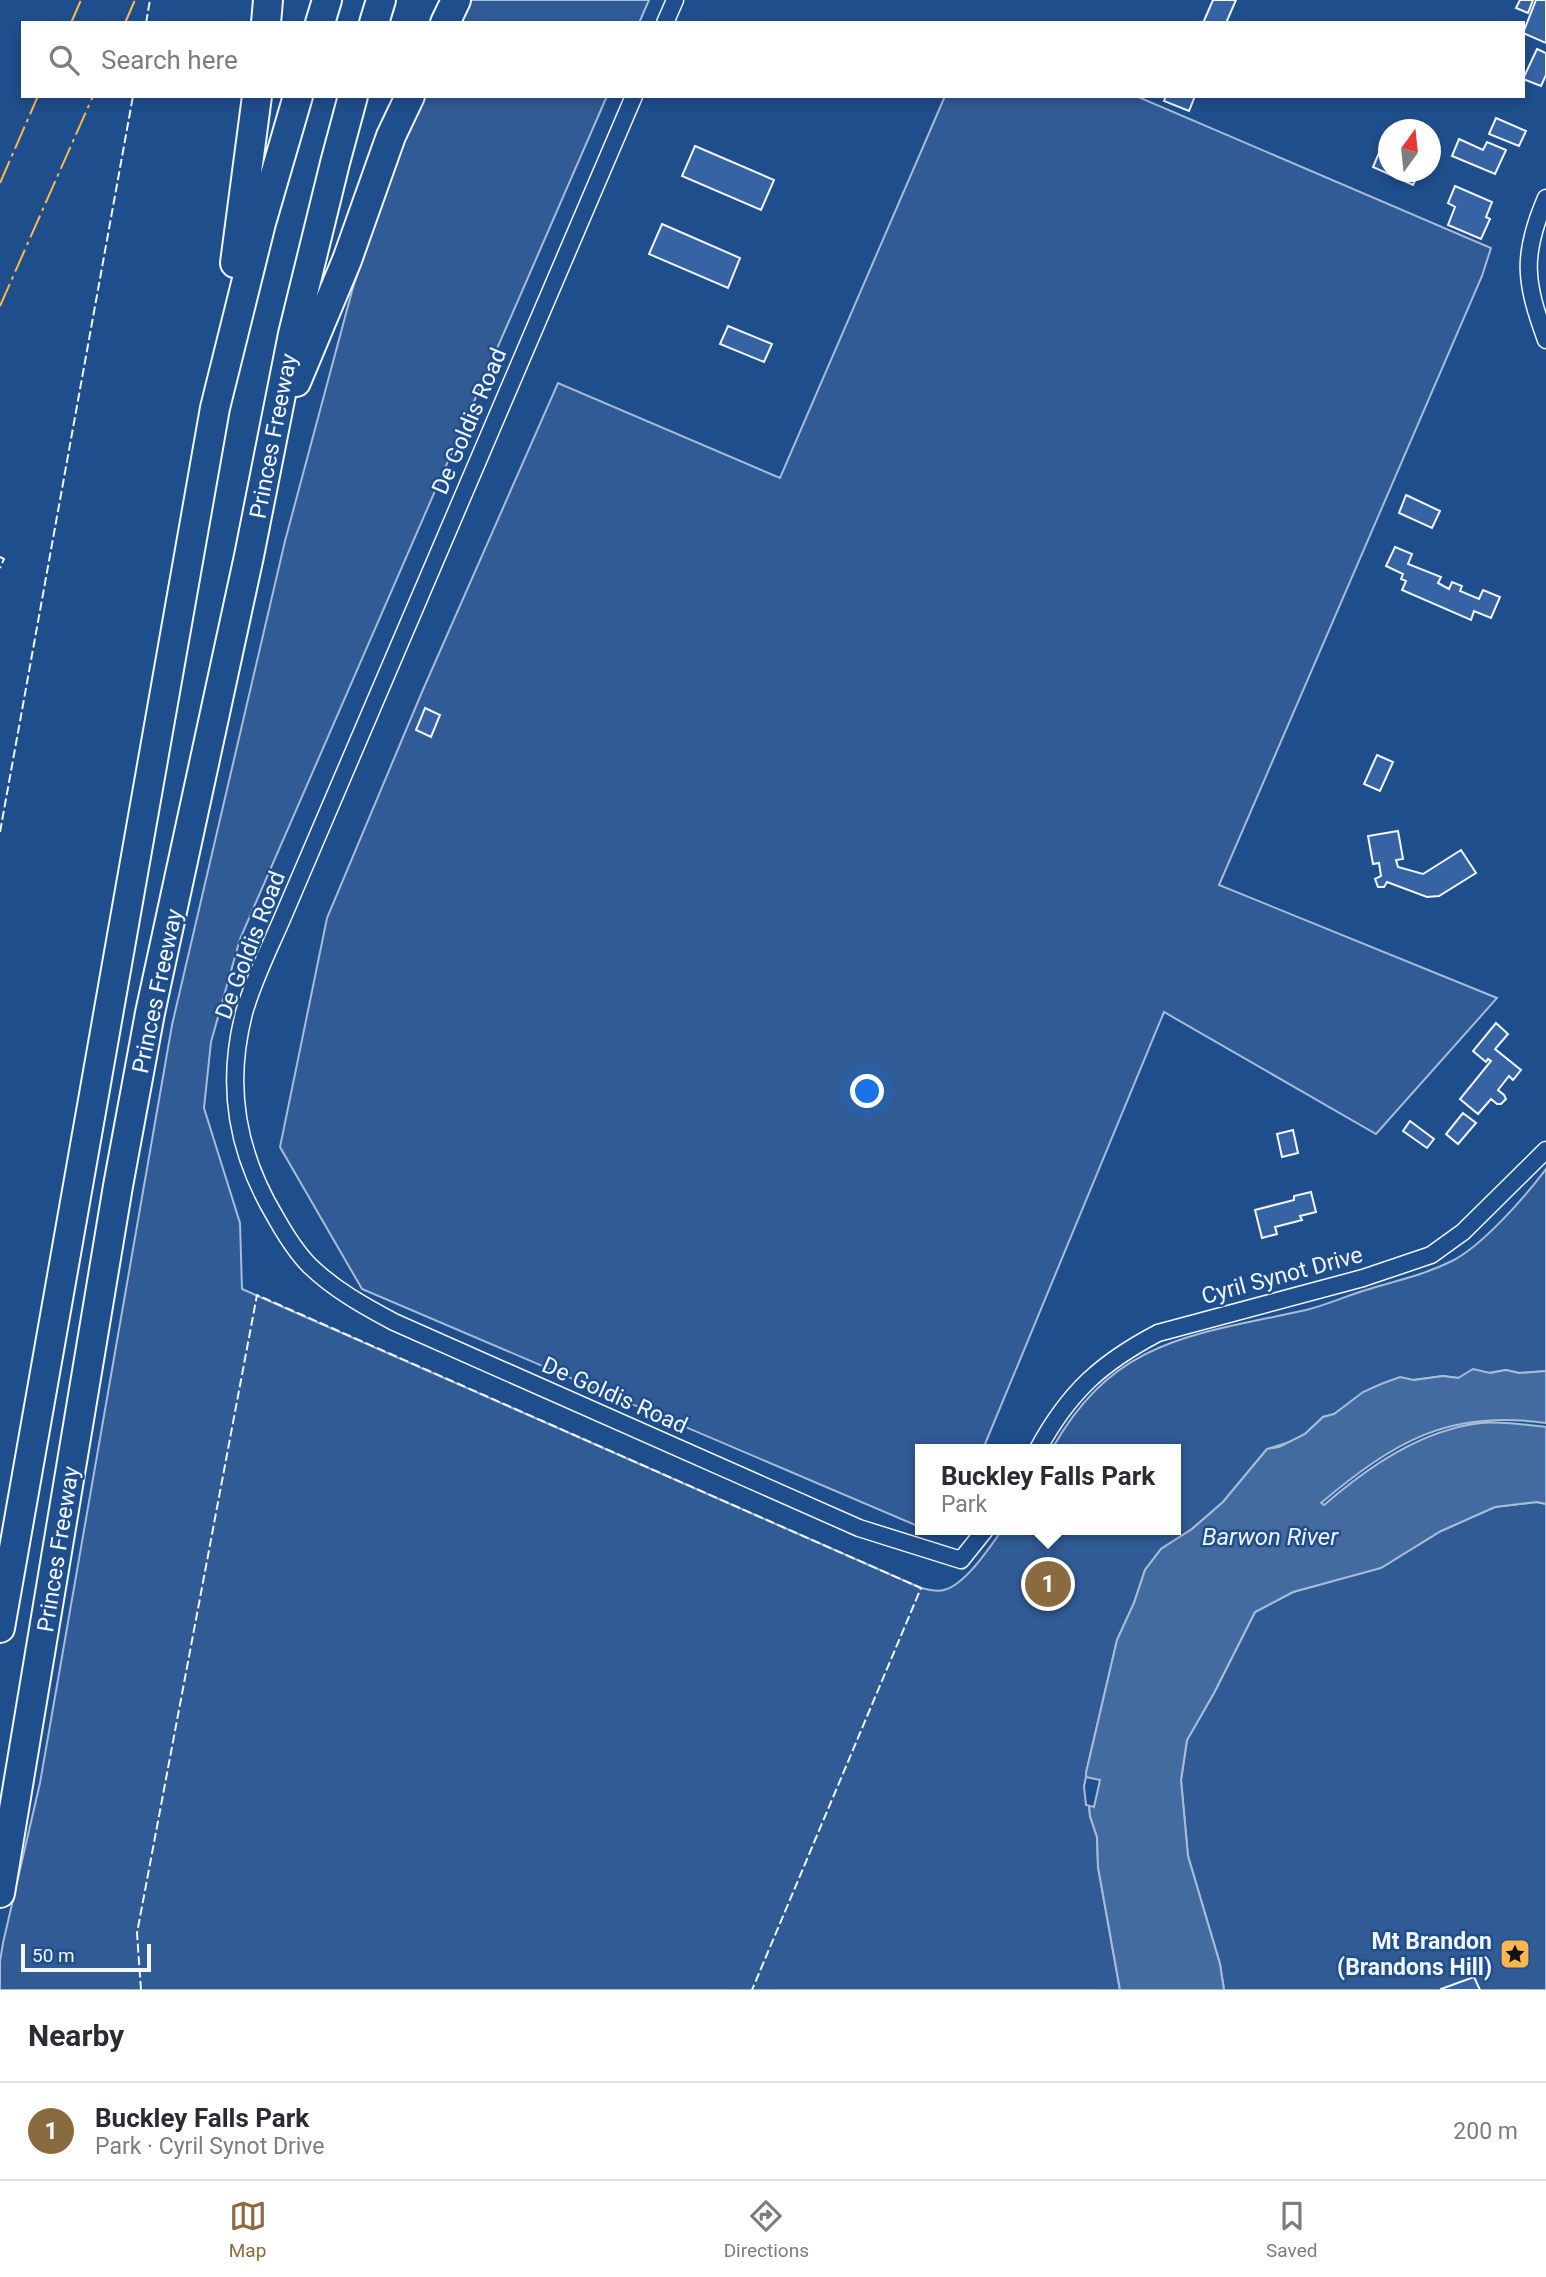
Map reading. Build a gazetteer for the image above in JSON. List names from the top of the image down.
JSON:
{
  "streets": {
    "highway": ["Princes Freeway"],
    "street": ["De Goldis Road", "Cyril Synot Drive"]
  },
  "water": ["Barwon River"],
  "places": {
    "place": ["Mt Brandon (Brandons Hill)"]
  },
  "scale_bar": "50 m",
  "north": "top",
  "page": {
    "search": "Search here",
    "popup": ["Buckley Falls Park", "Park"],
    "pins": "1",
    "scale": "50 m",
    "heading": "Nearby",
    "list": [
      {
        "mark": "1",
        "name": "Buckley Falls Park",
        "note": "Park · Cyril Synot Drive",
        "value": "200 m"
      }
    ],
    "nav": ["Map", "Directions", "Saved"]
  }
}
